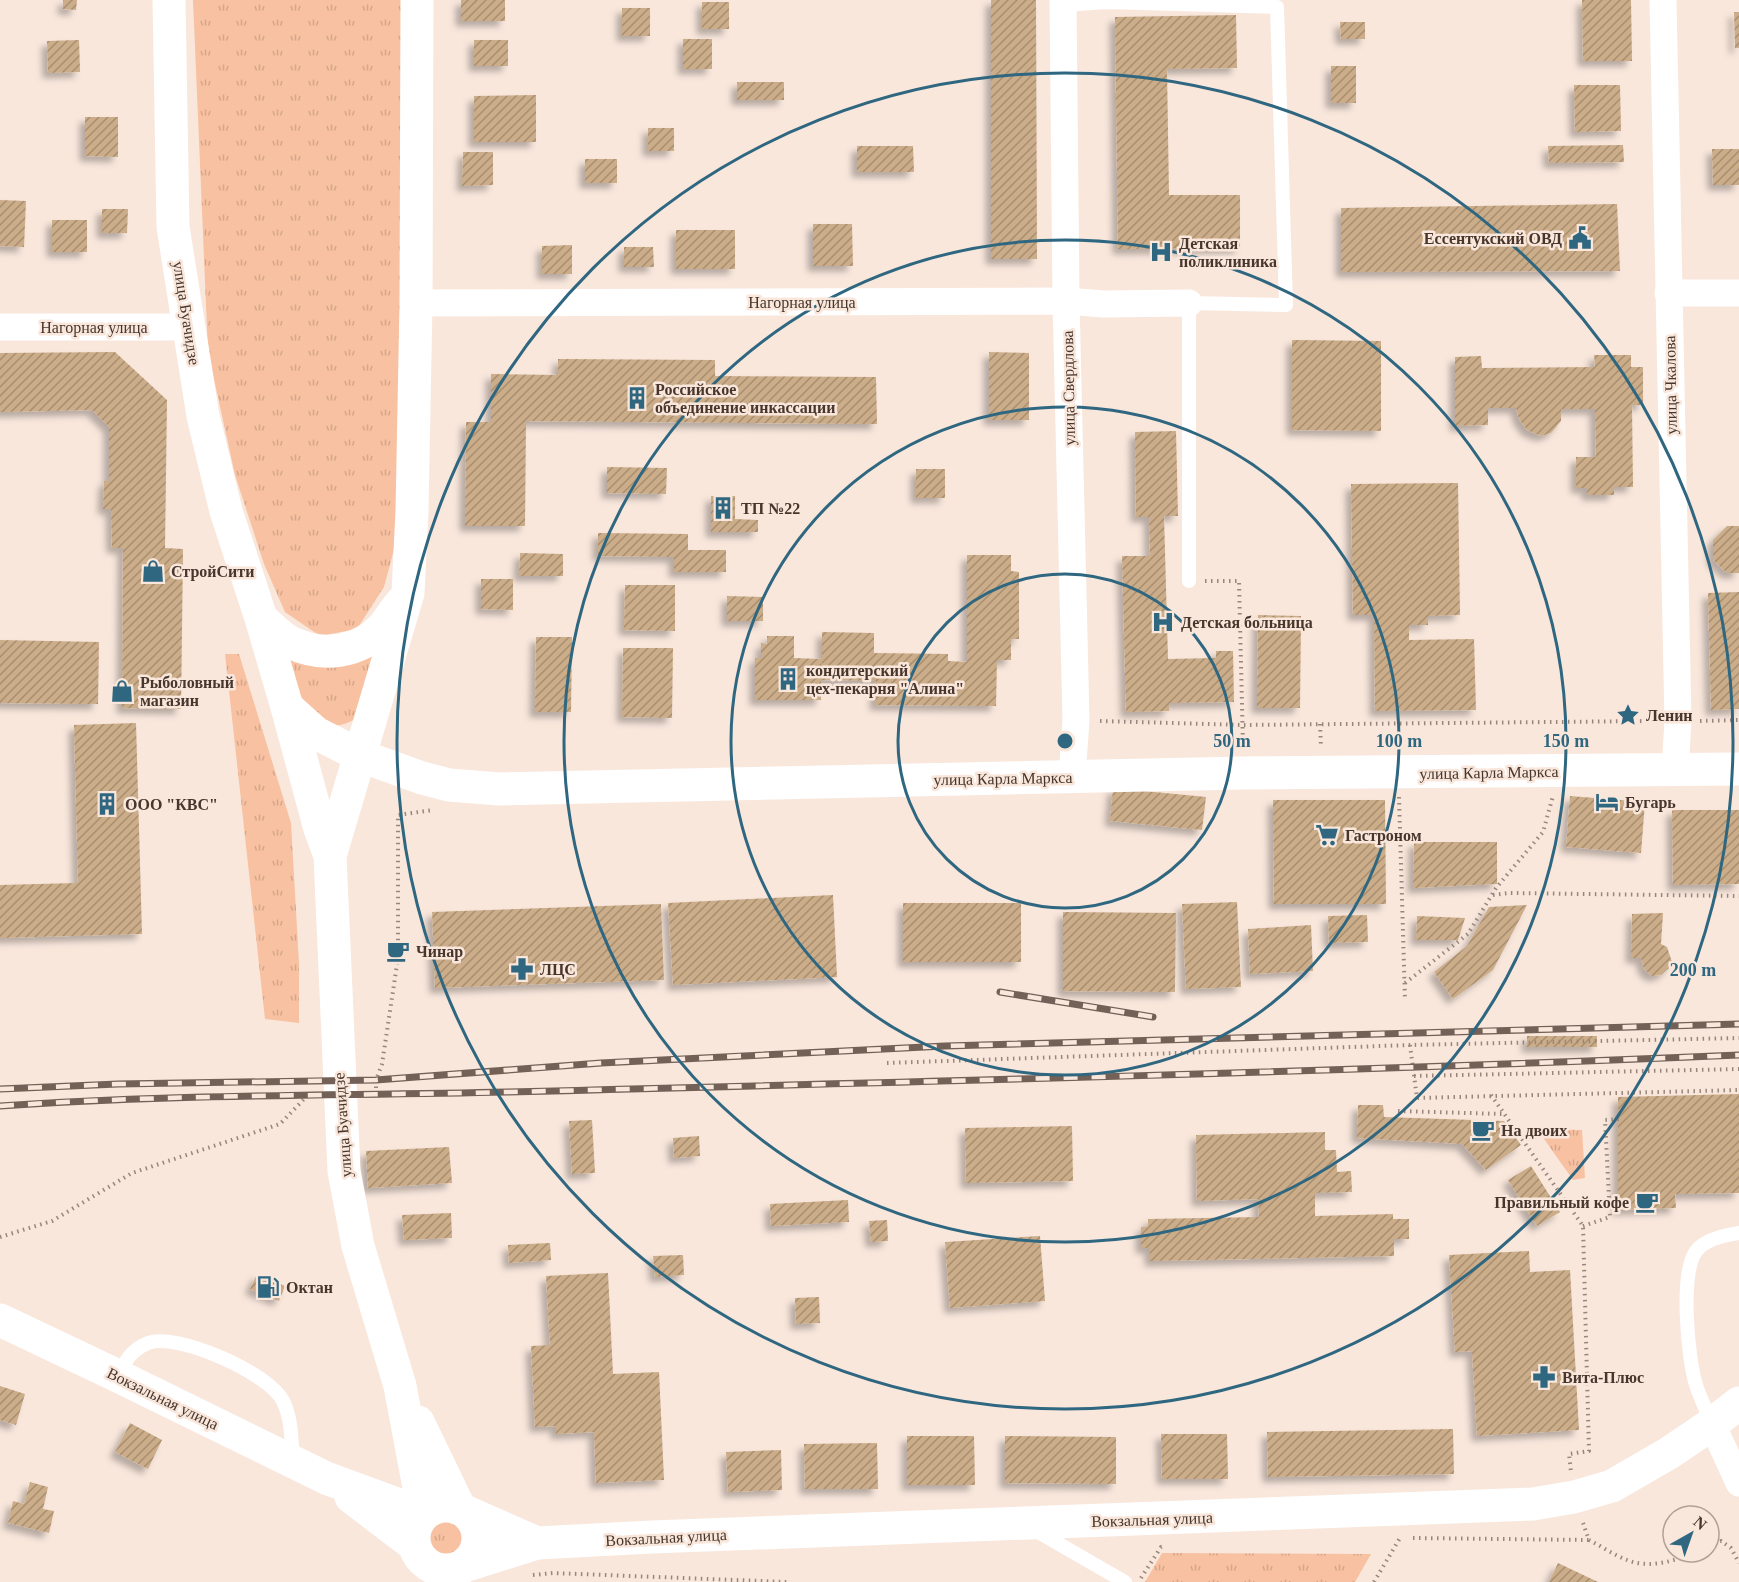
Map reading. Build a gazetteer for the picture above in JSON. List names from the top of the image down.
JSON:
{
  "streets": {
    "main road": ["улица Буачидзе", "улица Карла Маркса", "Вокзальная улица"],
    "street": ["Нагорная улица", "улица Чкалова", "улица Свердлова"]
  },
  "crossings": [
    ["Нагорная улица", "улица Буачидзе"],
    ["Нагорная улица", "улица Свердлова"],
    ["улица Буачидзе", "улица Карла Маркса"],
    ["улица Чкалова", "улица Карла Маркса"],
    ["улица Свердлова", "улица Карла Маркса"]
  ],
  "places": {
    "public building": ["Ессентукский ОВД"],
    "hospital": ["Детская поликлиника", "Детская больница"],
    "building": [
      "Российское объединение инкассации",
      "ТП №22",
      "кондитерский цех-пекарня \"Алина\"",
      "ООО \"КВС\""
    ],
    "shop": ["СтройСити", "Рыболовный магазин"],
    "place": ["Ленин"],
    "hotel": ["Бугарь"],
    "supermarket": ["Гастроном"],
    "cafe": ["Чинар", "На двоих", "Правильный кофе"],
    "pharmacy": ["ЛЦС", "Вита-Плюс"],
    "fuel station": ["Октан"]
  },
  "north": "top right",
  "rings": [
    "50 m",
    "100 m",
    "150 m",
    "200 m"
  ]
}
